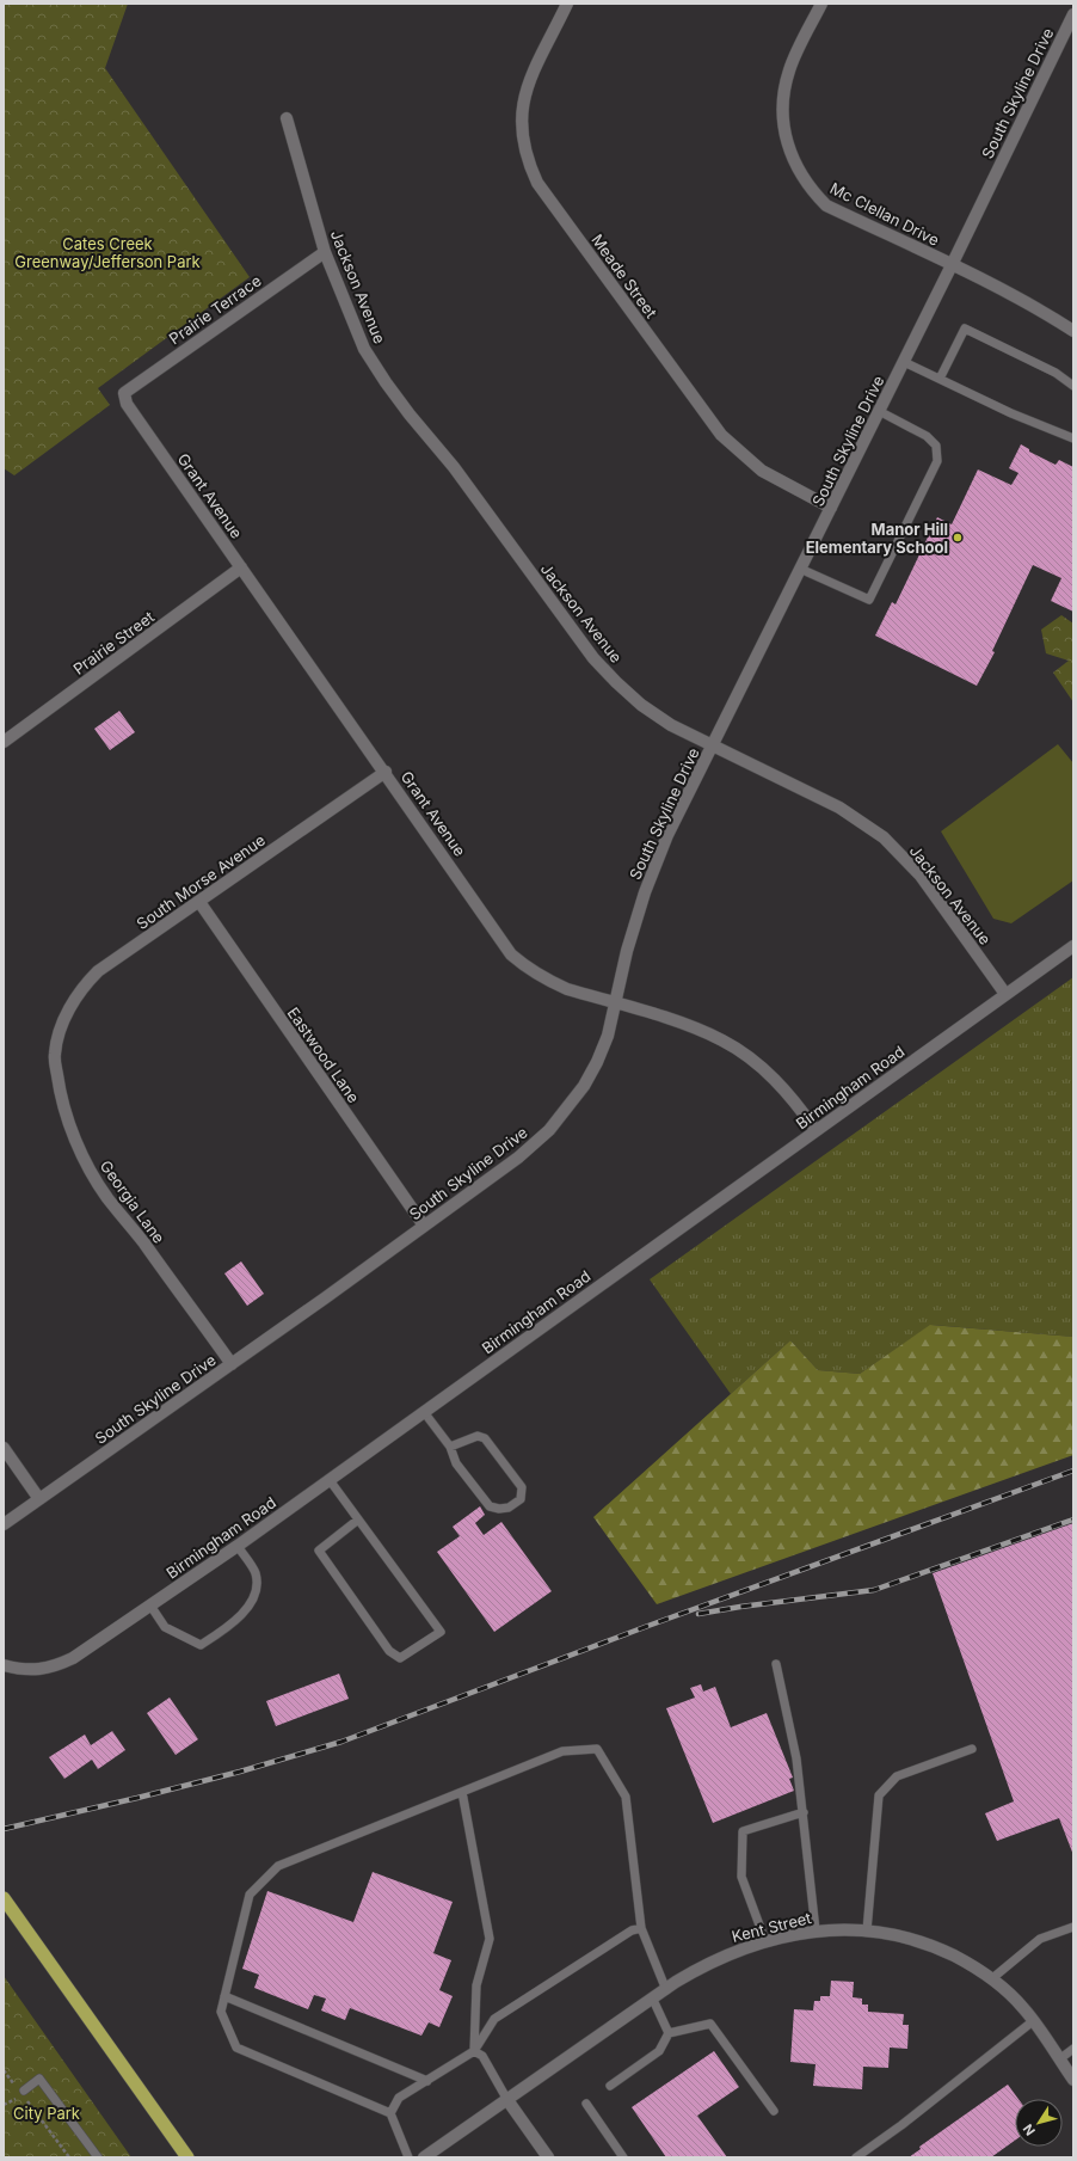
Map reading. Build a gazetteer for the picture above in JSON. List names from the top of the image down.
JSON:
{
  "streets": {
    "street": [
      "South Skyline Drive",
      "Mc Clellan Drive",
      "Meade Street",
      "Jackson Avenue",
      "Prairie Terrace",
      "Grant Avenue",
      "Prairie Street",
      "South Morse Avenue",
      "Eastwood Lane",
      "Birmingham Road",
      "Georgia Lane",
      "Kent Street"
    ]
  },
  "crossings": [
    ["South Skyline Drive", "Mc Clellan Drive"],
    ["South Skyline Drive", "Meade Street"],
    ["South Skyline Drive", "Jackson Avenue"],
    ["South Skyline Drive", "Grant Avenue"],
    ["South Skyline Drive", "Eastwood Lane"],
    ["South Skyline Drive", "Georgia Lane"],
    ["Jackson Avenue", "Prairie Terrace"],
    ["Jackson Avenue", "Birmingham Road"],
    ["Prairie Terrace", "Grant Avenue"],
    ["Grant Avenue", "Prairie Street"],
    ["Grant Avenue", "South Morse Avenue"],
    ["Grant Avenue", "Birmingham Road"],
    ["South Morse Avenue", "Eastwood Lane"],
    ["South Morse Avenue", "Georgia Lane"]
  ],
  "parks": ["Cates Creek Greenway/Jefferson Park", "City Park"],
  "places": ["Manor Hill Elementary School"],
  "north": "bottom left"
}
